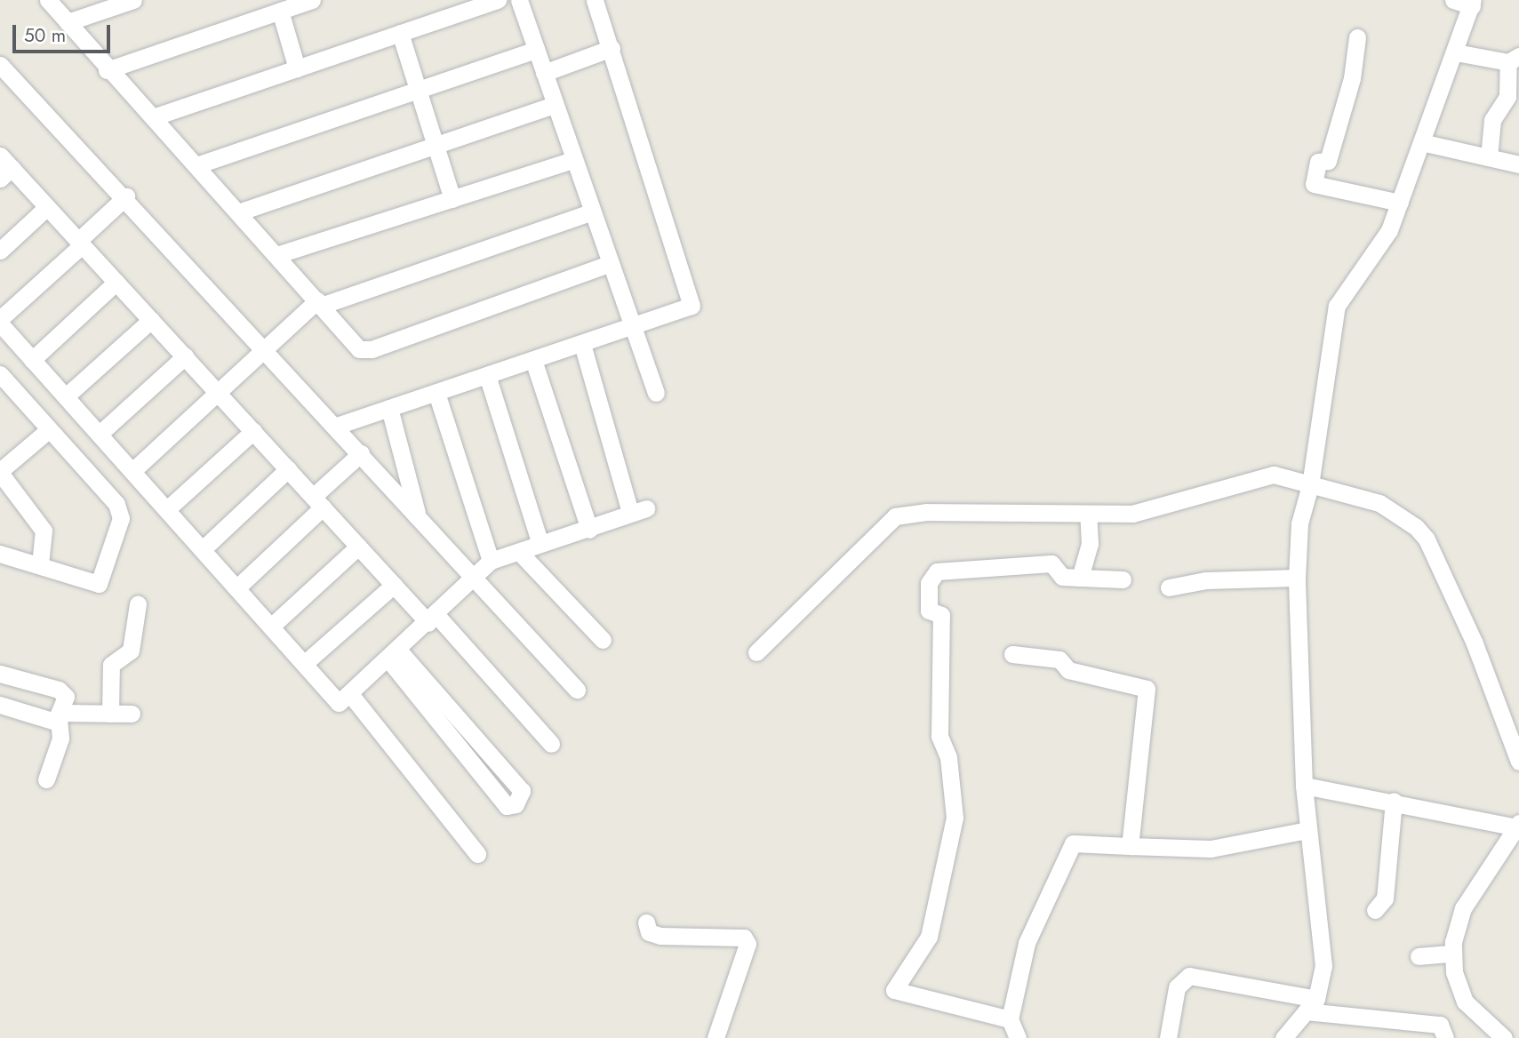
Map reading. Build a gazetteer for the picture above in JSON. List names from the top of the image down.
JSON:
{
  "scale_bar": "50 m"
}
